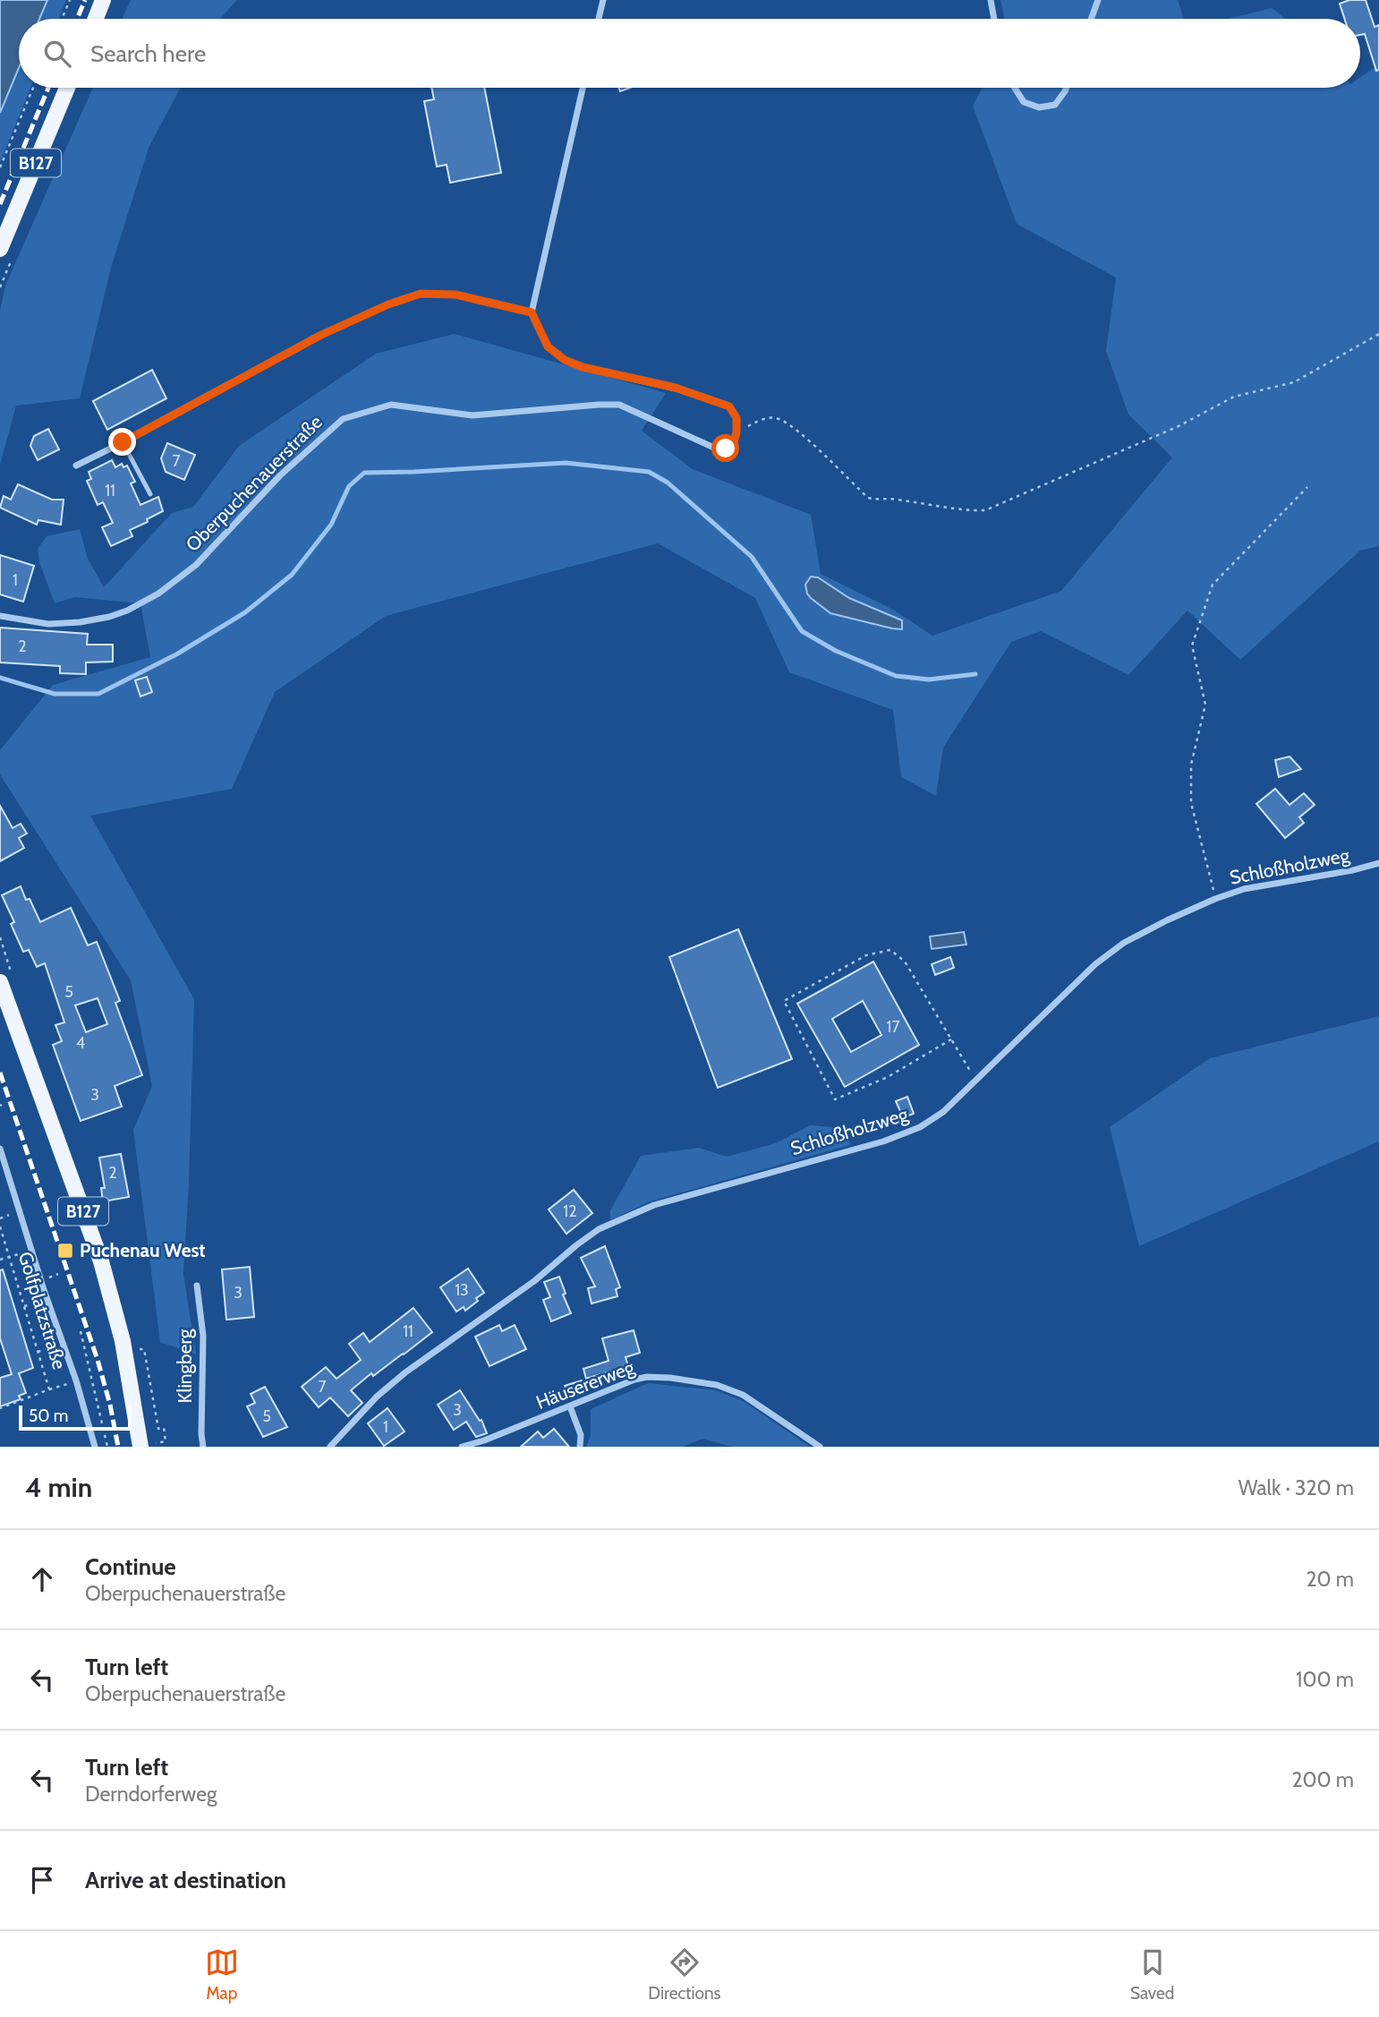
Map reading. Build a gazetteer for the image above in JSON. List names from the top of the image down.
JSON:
{
  "streets": {
    "main road": ["B127"],
    "street": [
      "Oberpuchenauerstraße",
      "Schloßholzweg",
      "Golfplatzstraße",
      "Klingberg",
      "Häusererweg"
    ]
  },
  "places": {
    "transit": ["Puchenau West"]
  },
  "house_numbers": [
    "7",
    "11",
    "1",
    "2",
    "5",
    "17",
    "4",
    "3",
    "2",
    "12",
    "13",
    "3",
    "11",
    "7",
    "3",
    "5",
    "1"
  ],
  "scale_bar": "50 m",
  "page": {
    "search": "Search here",
    "scale": "50 m",
    "heading": ["4 min", "Walk · 320 m"],
    "list": [
      ["Continue", "Oberpuchenauerstraße", "20 m"],
      ["Turn left", "Oberpuchenauerstraße", "100 m"],
      ["Turn left", "Derndorferweg", "200 m"],
      "Arrive at destination"
    ],
    "nav": ["Map", "Directions", "Saved"]
  }
}
